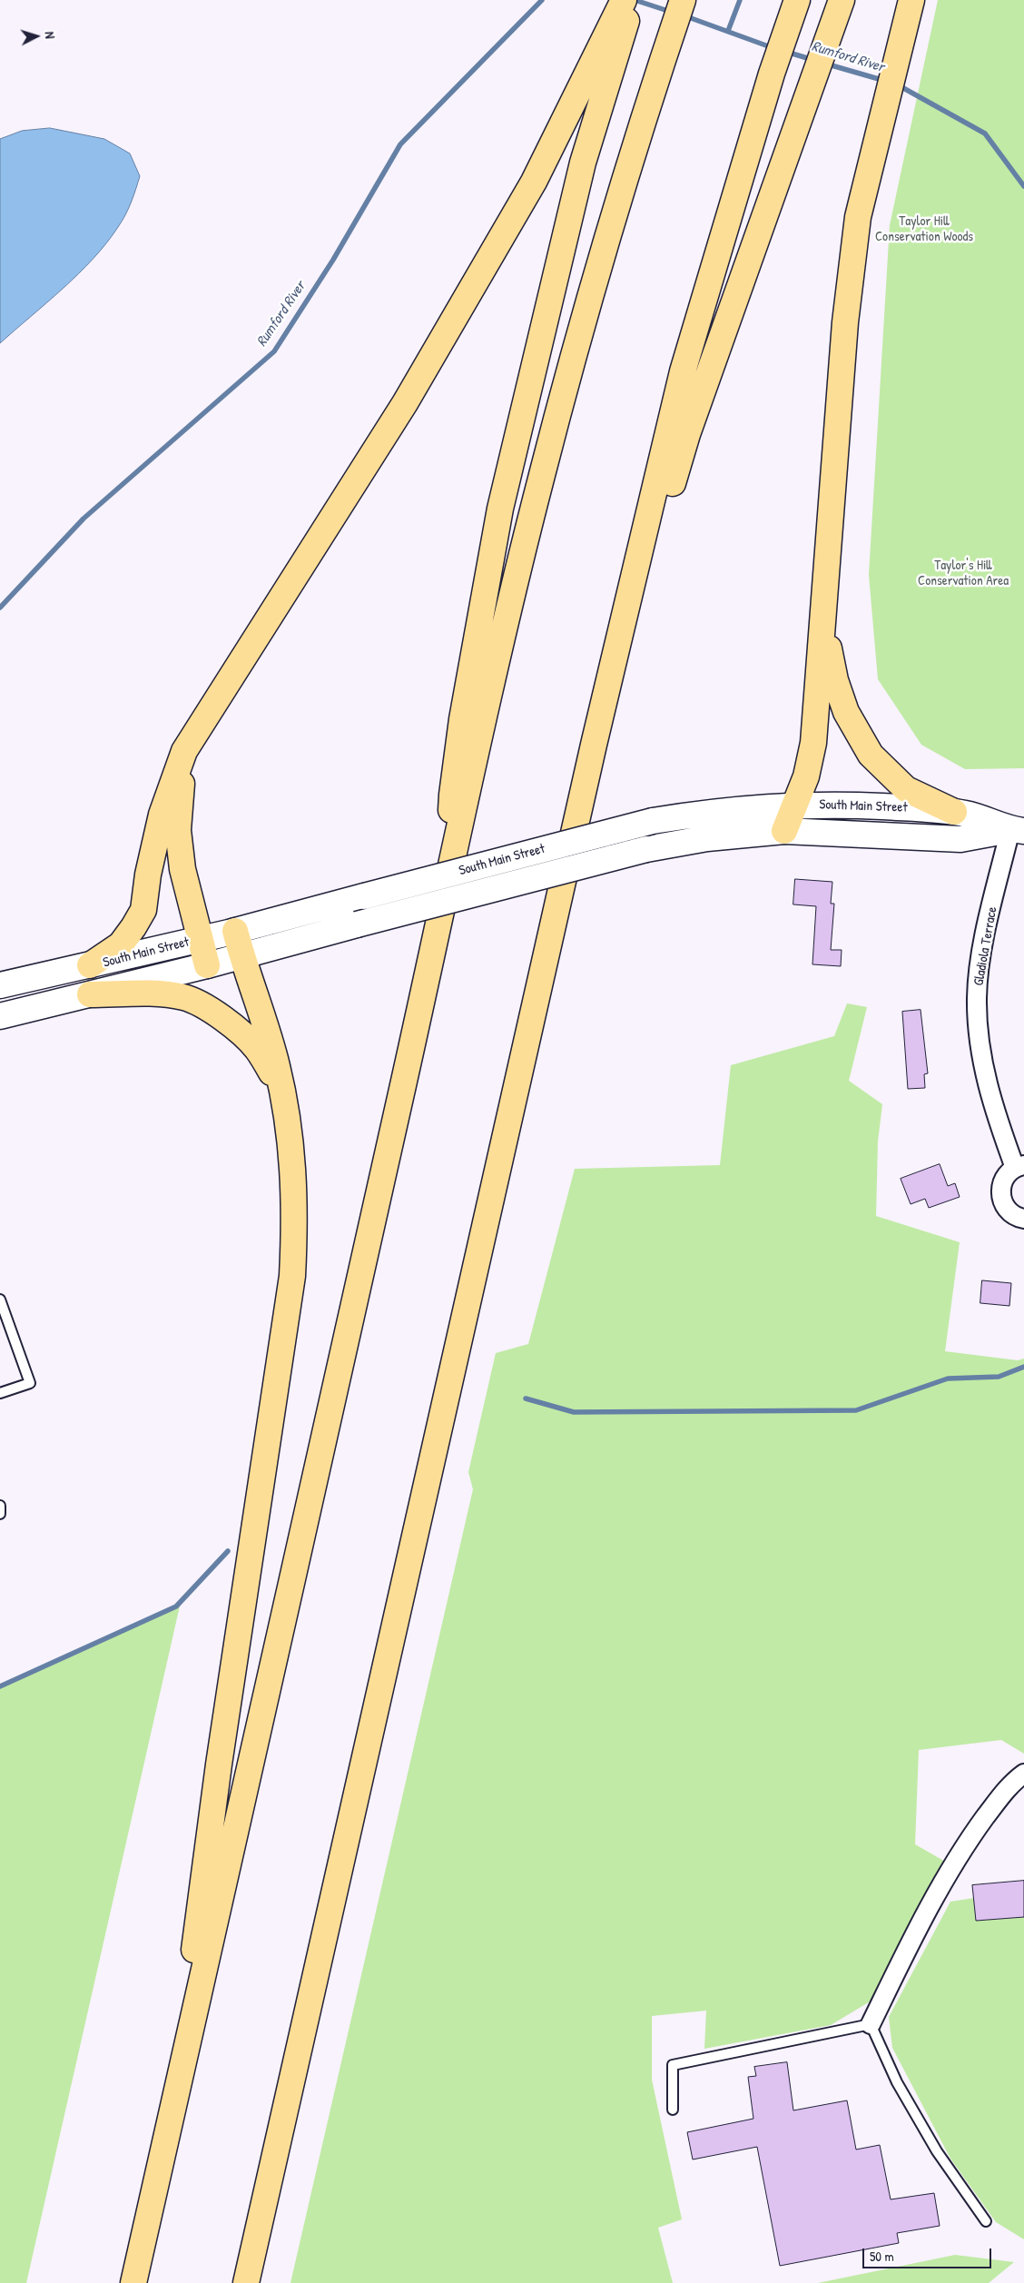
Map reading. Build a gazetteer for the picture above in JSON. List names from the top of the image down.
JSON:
{
  "streets": {
    "main road": ["South Main Street"],
    "street": ["Gladiola Terrace"]
  },
  "crossings": [
    ["South Main Street", "Gladiola Terrace"]
  ],
  "water": ["Rumford River"],
  "parks": ["Taylor Hill Conservation Woods", "Taylor's Hill Conservation Area"],
  "scale_bar": "50 m",
  "north": "right"
}
